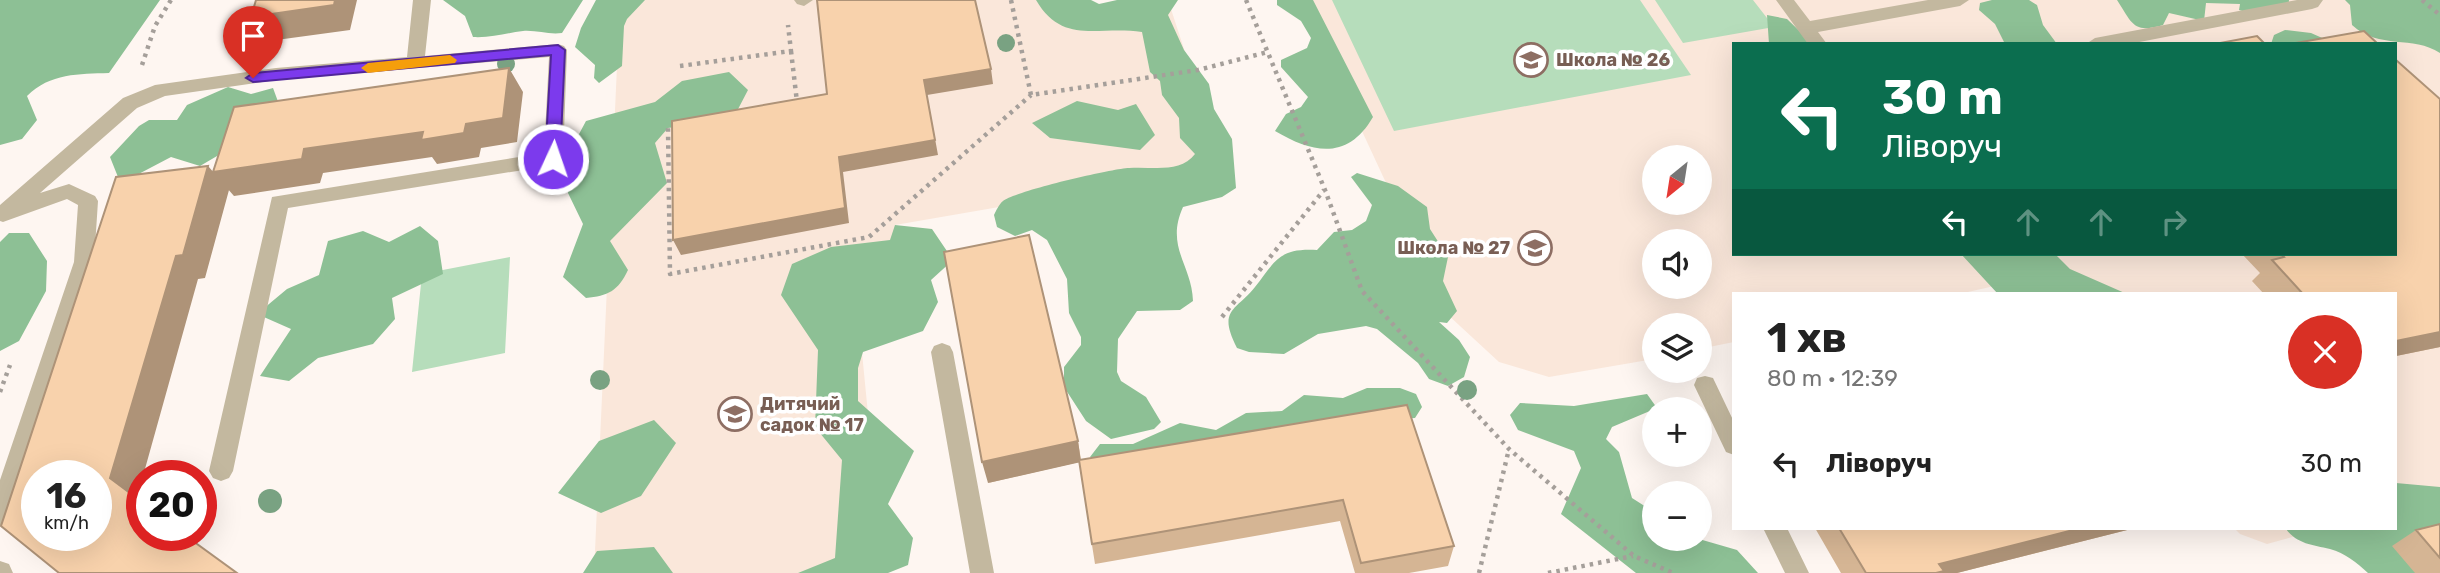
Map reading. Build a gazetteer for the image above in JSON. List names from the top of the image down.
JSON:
{
  "places": {
    "school or university": ["Школа № 26", "Школа № 27", "Дитячий садок № 17"]
  },
  "north": "bottom left",
  "page": {
    "turn": ["30 m", "Ліворуч"],
    "map_buttons": ["+", "−"],
    "heading": ["1 хв", "80 m · 12:39"],
    "list": [
      {
        "name": "Ліворуч",
        "value": "30 m"
      }
    ],
    "speed": "16 km/h",
    "limit": "20"
  }
}
